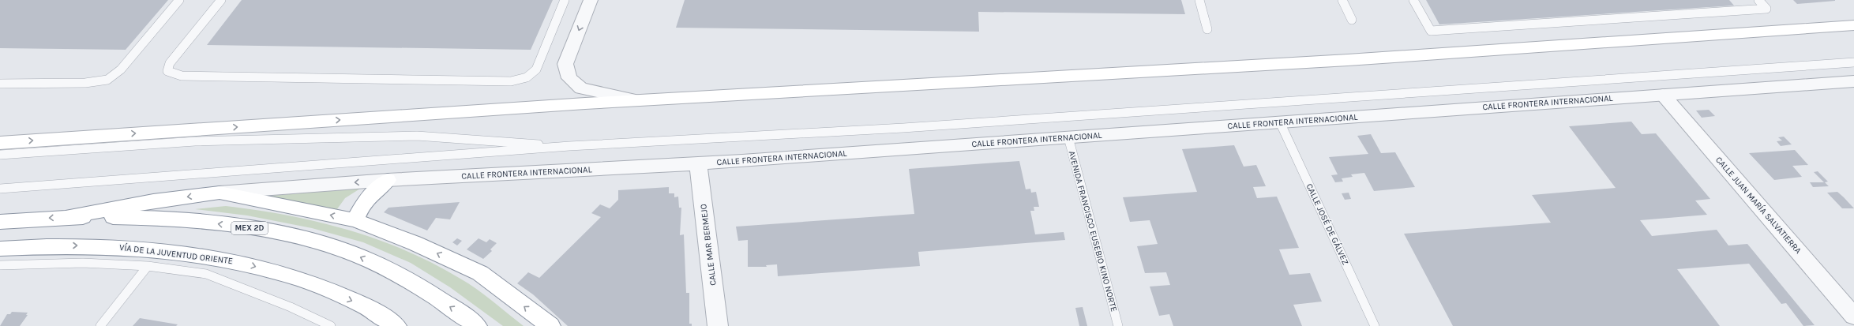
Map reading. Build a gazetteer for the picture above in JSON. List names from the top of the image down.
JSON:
{
  "streets": {
    "main road": ["MEX 2D", "VÍA DE LA JUVENTUD ORIENTE"],
    "street": ["CALLE FRONTERA INTERNACIONAL", "CALLE JUAN MARÍA SALVATIERRA", "CALLE MAR BERMEJO"],
    "lane": ["CALLE JOSÉ DE GÁLVEZ", "AVENIDA FRANCISCO EUSEBIO KINO NORTE"]
  },
  "crossings": [
    ["CALLE FRONTERA INTERNACIONAL", "CALLE JUAN MARÍA SALVATIERRA"],
    ["CALLE FRONTERA INTERNACIONAL", "CALLE JOSÉ DE GÁLVEZ"],
    ["CALLE FRONTERA INTERNACIONAL", "AVENIDA FRANCISCO EUSEBIO KINO NORTE"],
    ["CALLE FRONTERA INTERNACIONAL", "CALLE MAR BERMEJO"]
  ]
}
